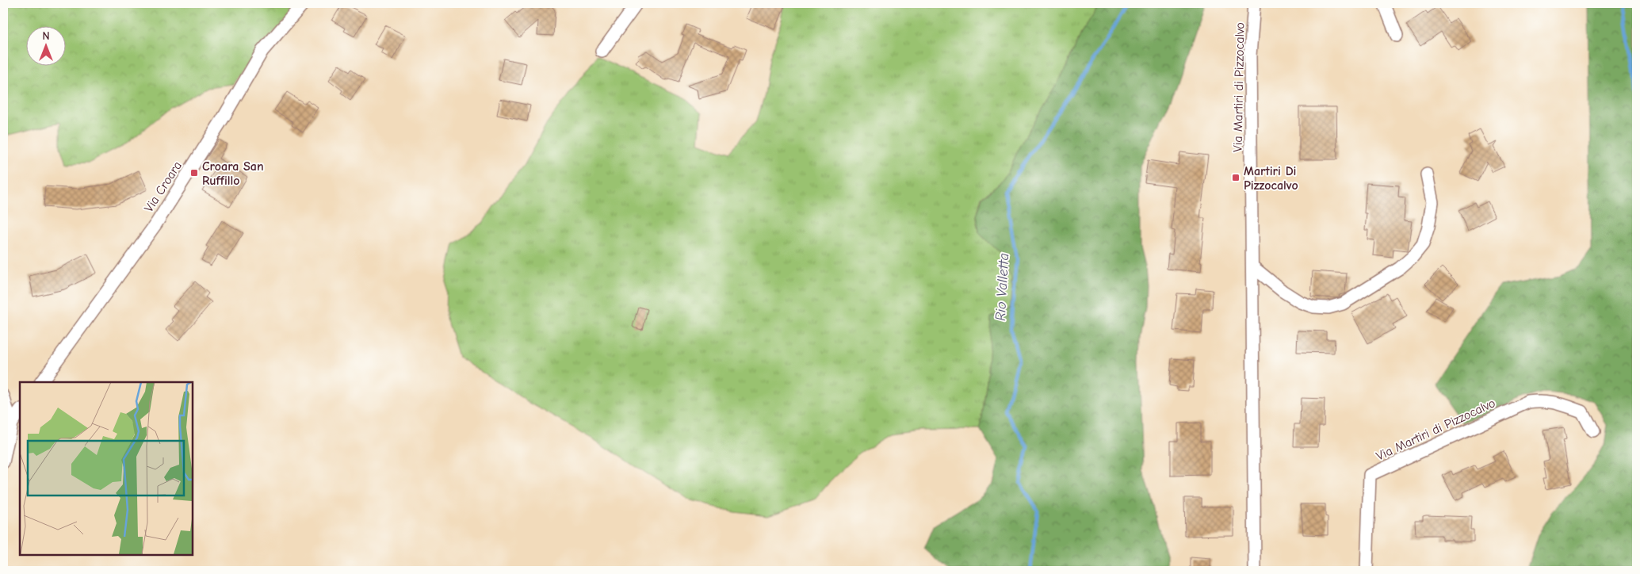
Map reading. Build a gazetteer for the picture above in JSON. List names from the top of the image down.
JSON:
{
  "streets": {
    "street": ["Via Martiri di Pizzocalvo", "Via Croara"]
  },
  "water": ["Rio Valletta"],
  "places": {
    "transit": ["Croara San Ruffillo", "Martiri Di Pizzocalvo"]
  },
  "north": "top"
}
